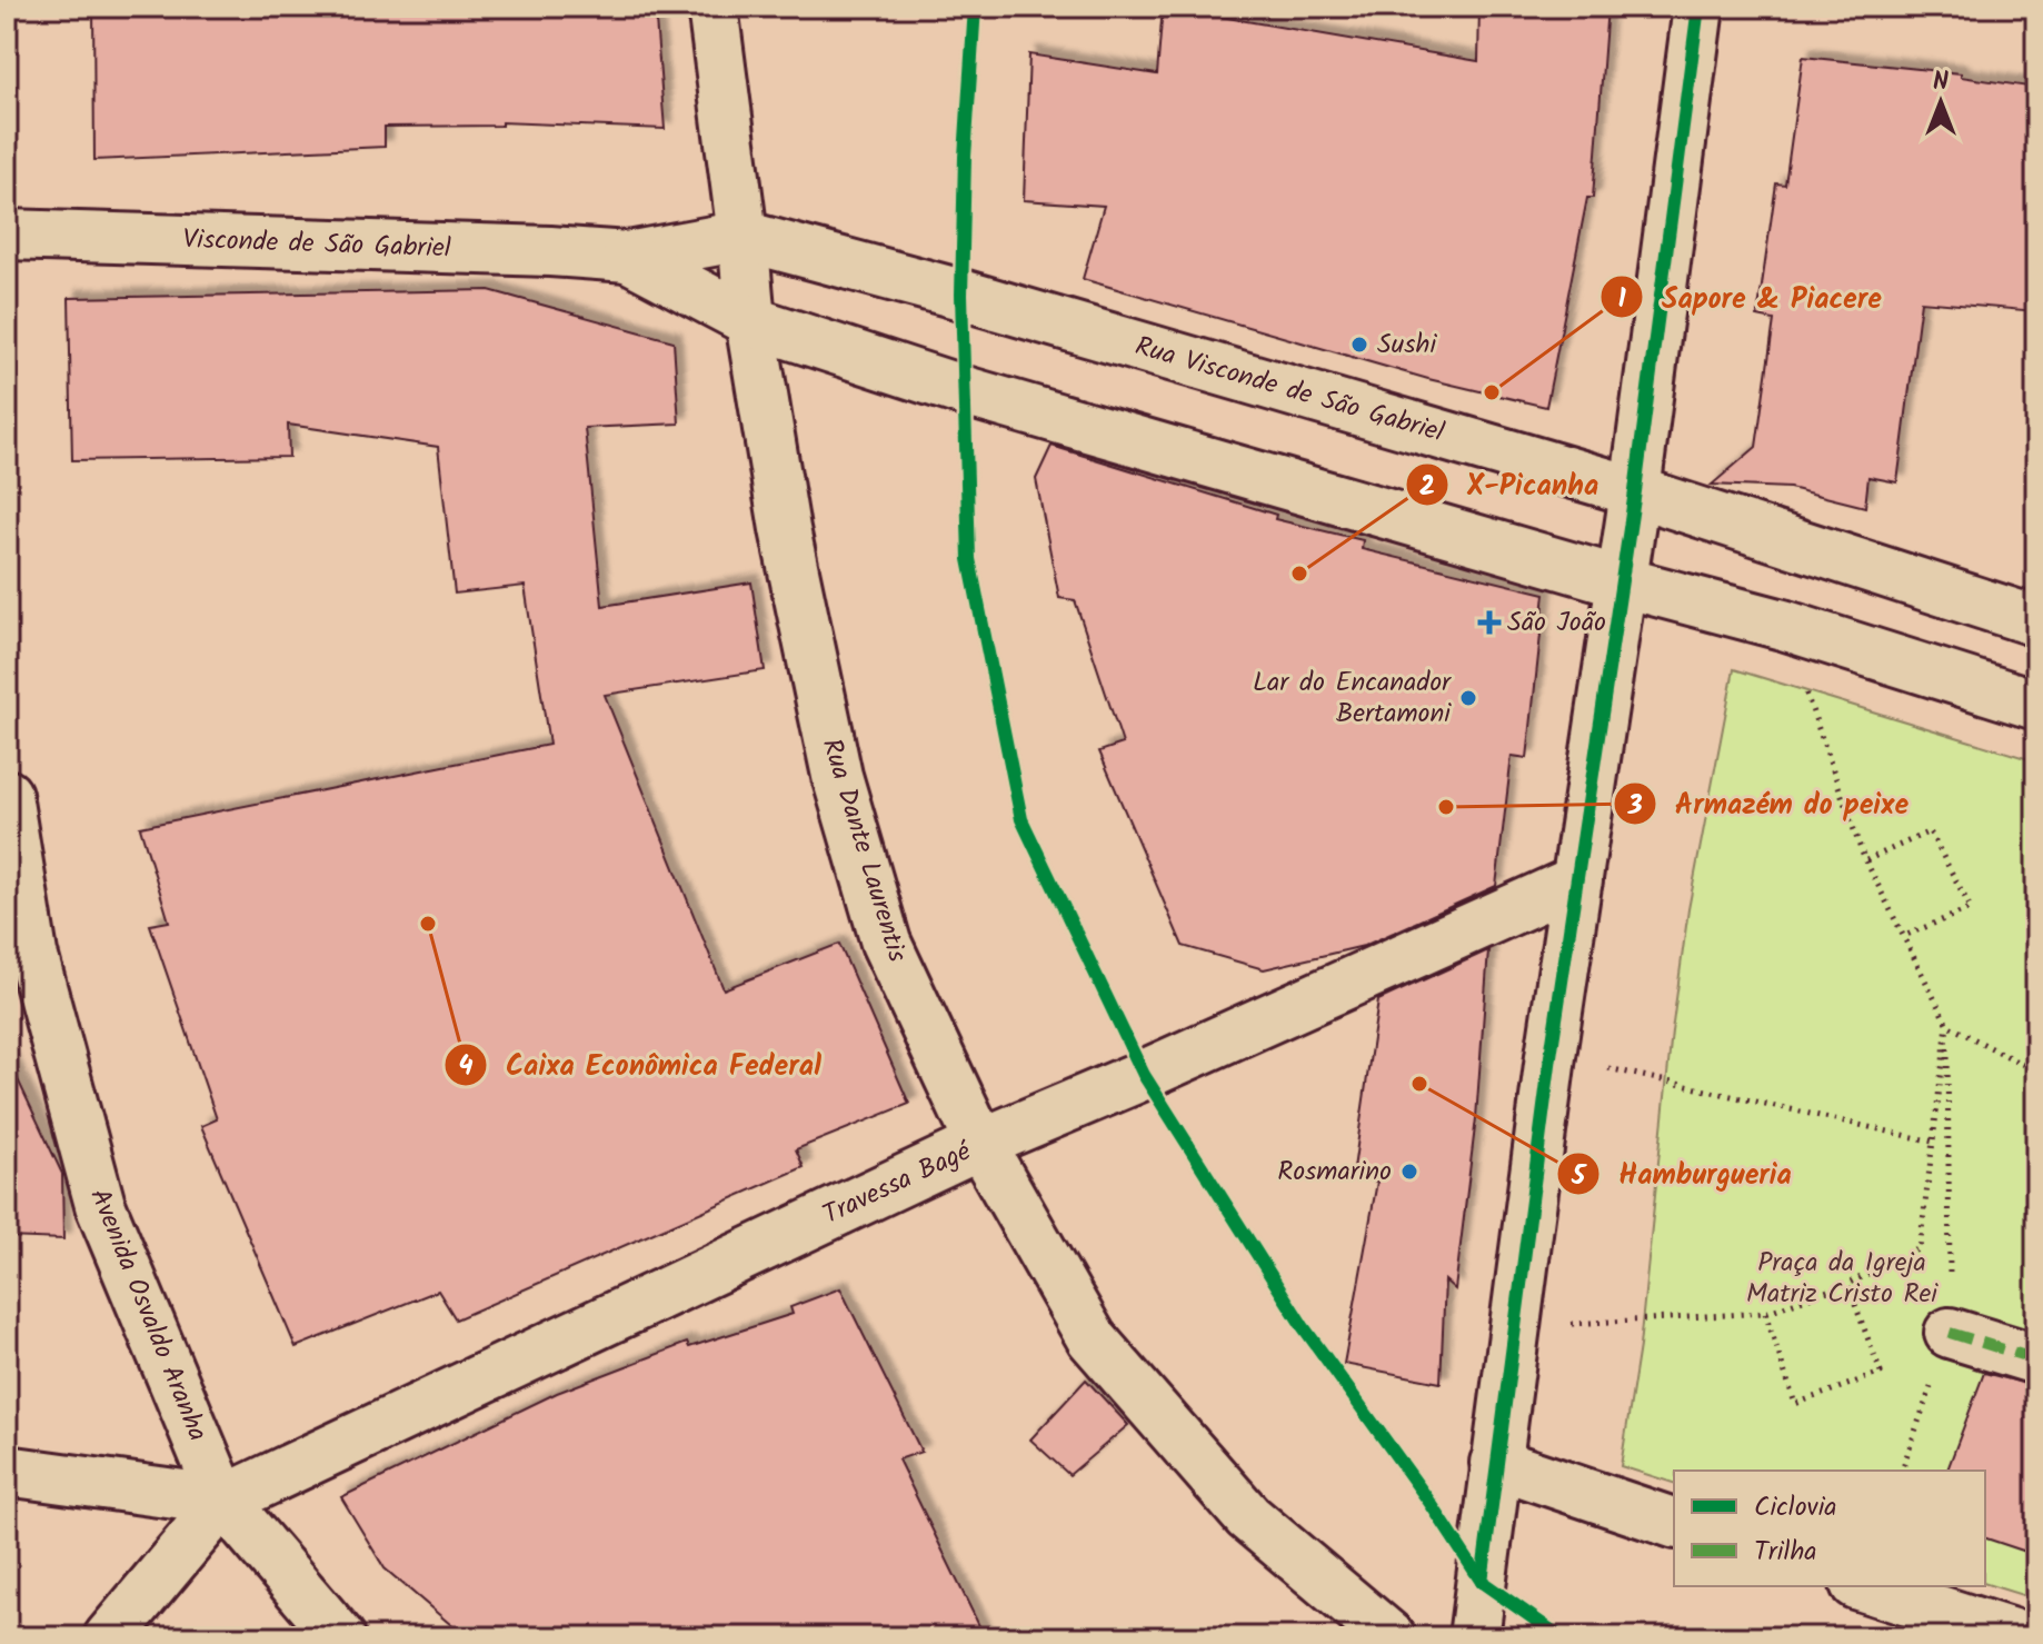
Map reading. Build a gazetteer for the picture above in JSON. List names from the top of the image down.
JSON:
{
  "streets": {
    "street": [
      "Visconde de São Gabriel",
      "Rua Visconde de São Gabriel",
      "Rua Dante Laurentis",
      "Travessa Bagé",
      "Avenida Osvaldo Aranha"
    ]
  },
  "crossings": [
    ["Visconde de São Gabriel", "Rua Visconde de São Gabriel"],
    ["Visconde de São Gabriel", "Rua Dante Laurentis"],
    ["Rua Visconde de São Gabriel", "Rua Dante Laurentis"],
    ["Rua Dante Laurentis", "Travessa Bagé"],
    ["Travessa Bagé", "Avenida Osvaldo Aranha"]
  ],
  "parks": ["Praça da Igreja Matriz Cristo Rei"],
  "places": {
    "other": [
      "Sushi",
      "Sapore & Piacere",
      "X-Picanha",
      "Lar do Encanador Bertamoni",
      "Armazém do peixe",
      "Caixa Econômica Federal",
      "Hamburgueria",
      "Rosmarino"
    ],
    "health": ["São João"]
  },
  "legend": ["Ciclovia", "Trilha"],
  "north": "top"
}
